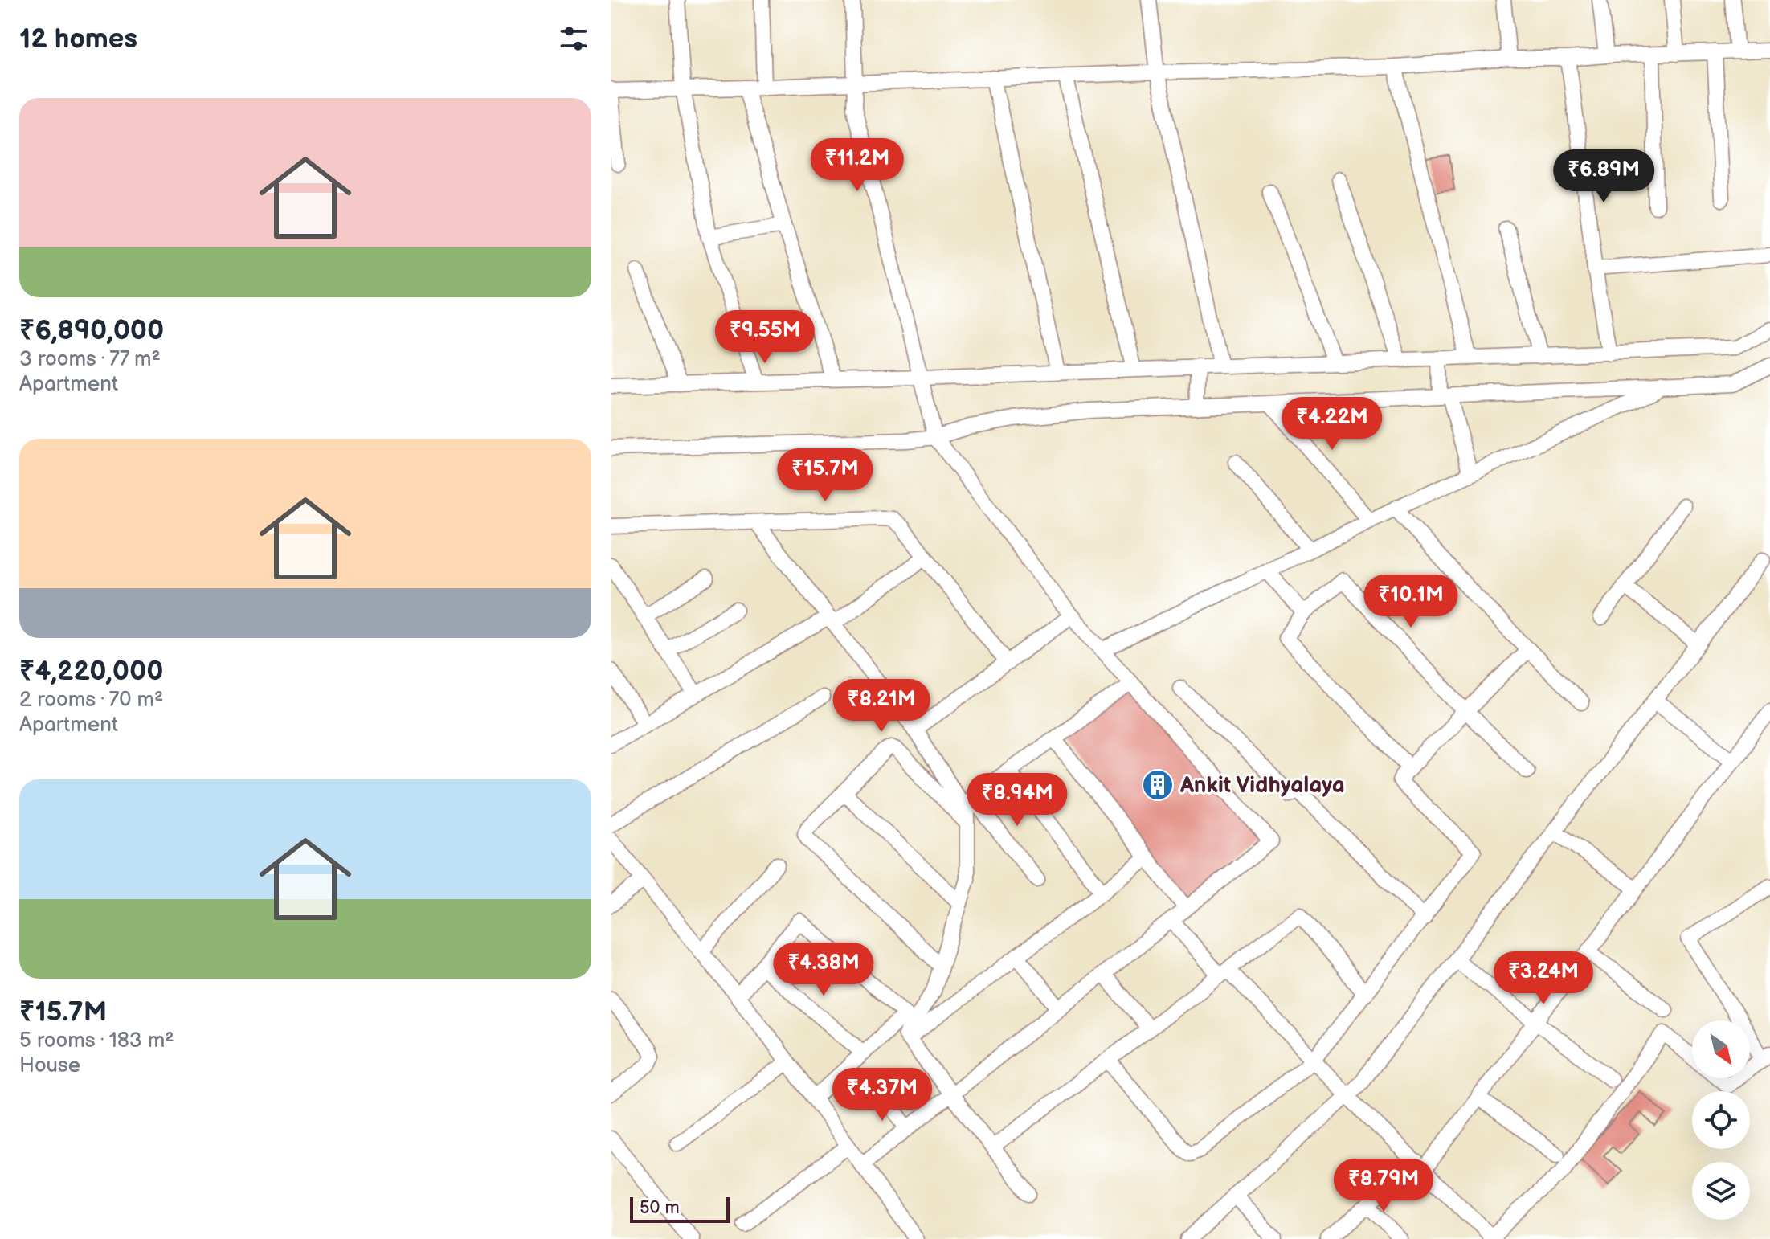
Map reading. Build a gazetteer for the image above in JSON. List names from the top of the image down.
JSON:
{
  "places": {
    "building": ["Ankit Vidhyalaya"]
  },
  "scale_bar": "50 m",
  "north": "bottom right",
  "page": {
    "heading": "12 homes",
    "list": [
      {
        "name": "₹6,890,000",
        "note": "3 rooms · 77 m² · Apartment"
      },
      {
        "name": "₹4,220,000",
        "note": "2 rooms · 70 m² · Apartment"
      },
      {
        "name": "₹15.7M",
        "note": "5 rooms · 183 m² · House"
      }
    ],
    "price": [
      "₹11.2M",
      "₹6.89M",
      "₹9.55M",
      "₹4.22M",
      "₹15.7M",
      "₹10.1M",
      "₹8.21M",
      "₹8.94M",
      "₹4.38M",
      "₹3.24M",
      "₹4.37M",
      "₹8.79M"
    ],
    "scale": "50 m"
  }
}
